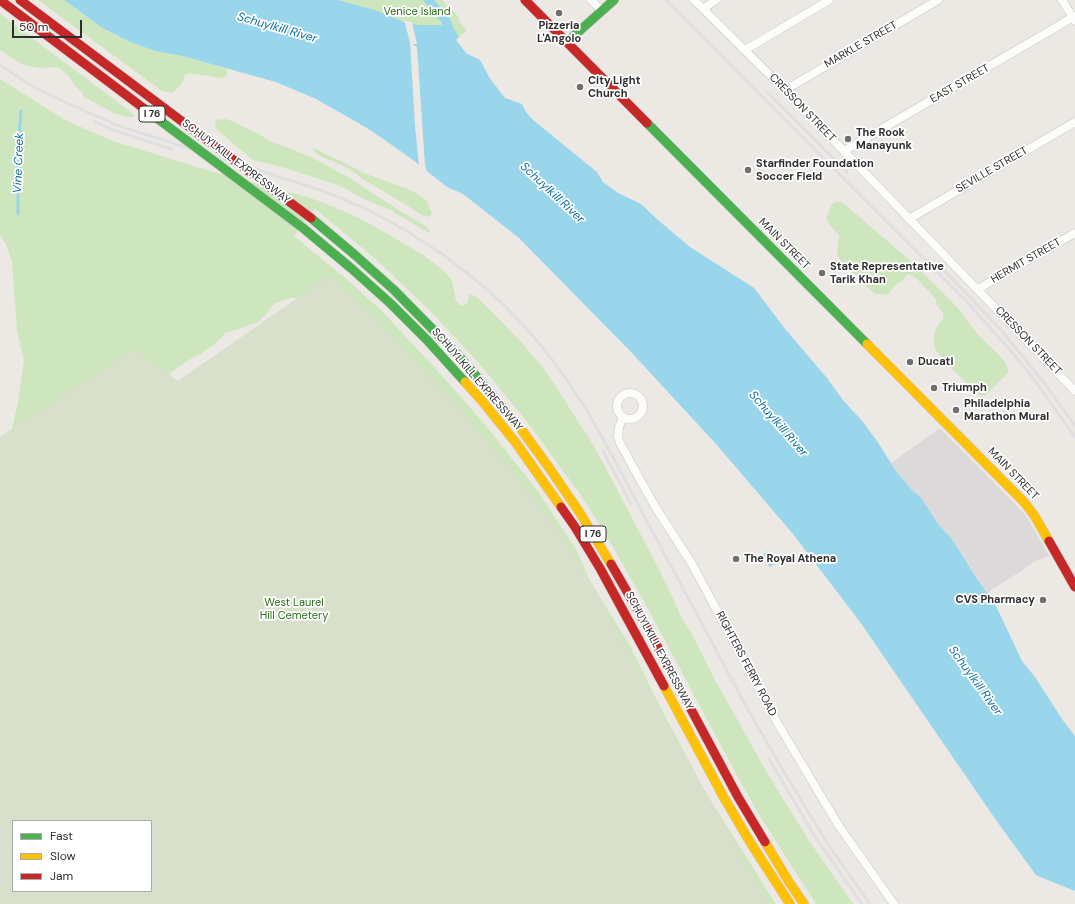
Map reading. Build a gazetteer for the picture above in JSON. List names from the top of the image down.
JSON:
{
  "streets": {
    "main road": ["I 76", "SCHUYLKILL EXPRESSWAY", "MAIN STREET"],
    "street": [
      "MARKLE STREET",
      "EAST STREET",
      "CRESSON STREET",
      "SEVILLE STREET",
      "HERMIT STREET",
      "RIGHTERS FERRY ROAD"
    ]
  },
  "crossings": [
    ["MARKLE STREET", "CRESSON STREET"],
    ["EAST STREET", "CRESSON STREET"],
    ["CRESSON STREET", "SEVILLE STREET"],
    ["CRESSON STREET", "HERMIT STREET"]
  ],
  "water": ["Schuylkill River", "Vine Creek"],
  "parks": ["Venice Island", "West Laurel Hill Cemetery"],
  "places": [
    "Pizzeria L'Angolo",
    "City Light Church",
    "The Rook Manayunk",
    "Starfinder Foundation Soccer Field",
    "State Representative Tarik Khan",
    "Ducati",
    "Triumph",
    "Philadelphia Marathon Mural",
    "The Royal Athena",
    "CVS Pharmacy"
  ],
  "legend": ["Fast", "Slow", "Jam"],
  "scale_bar": "50 m"
}
